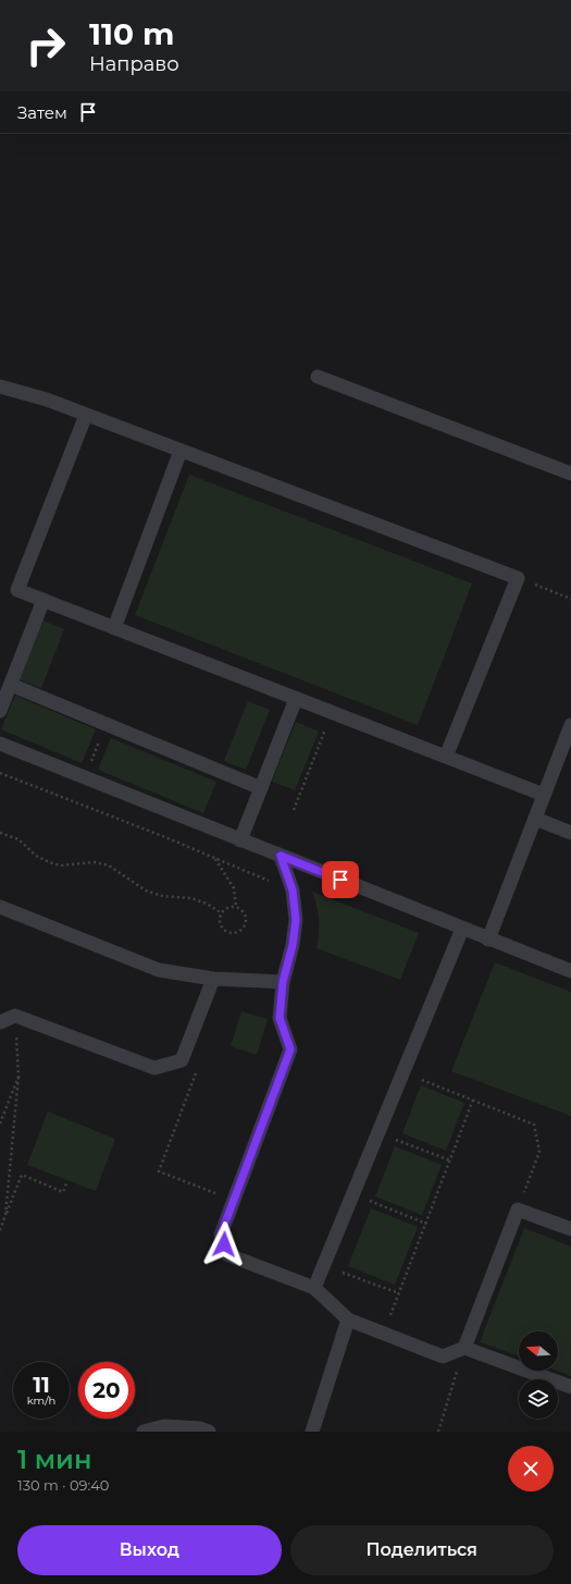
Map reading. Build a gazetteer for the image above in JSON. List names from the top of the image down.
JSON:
{
  "north": "left",
  "page": {
    "turn": ["110 m", "Направо"],
    "then": "Затем",
    "speed": "11 km/h",
    "limit": "20",
    "heading": ["1 мин", "130 m · 09:40"],
    "buttons": ["Выход", "Поделиться"]
  }
}
